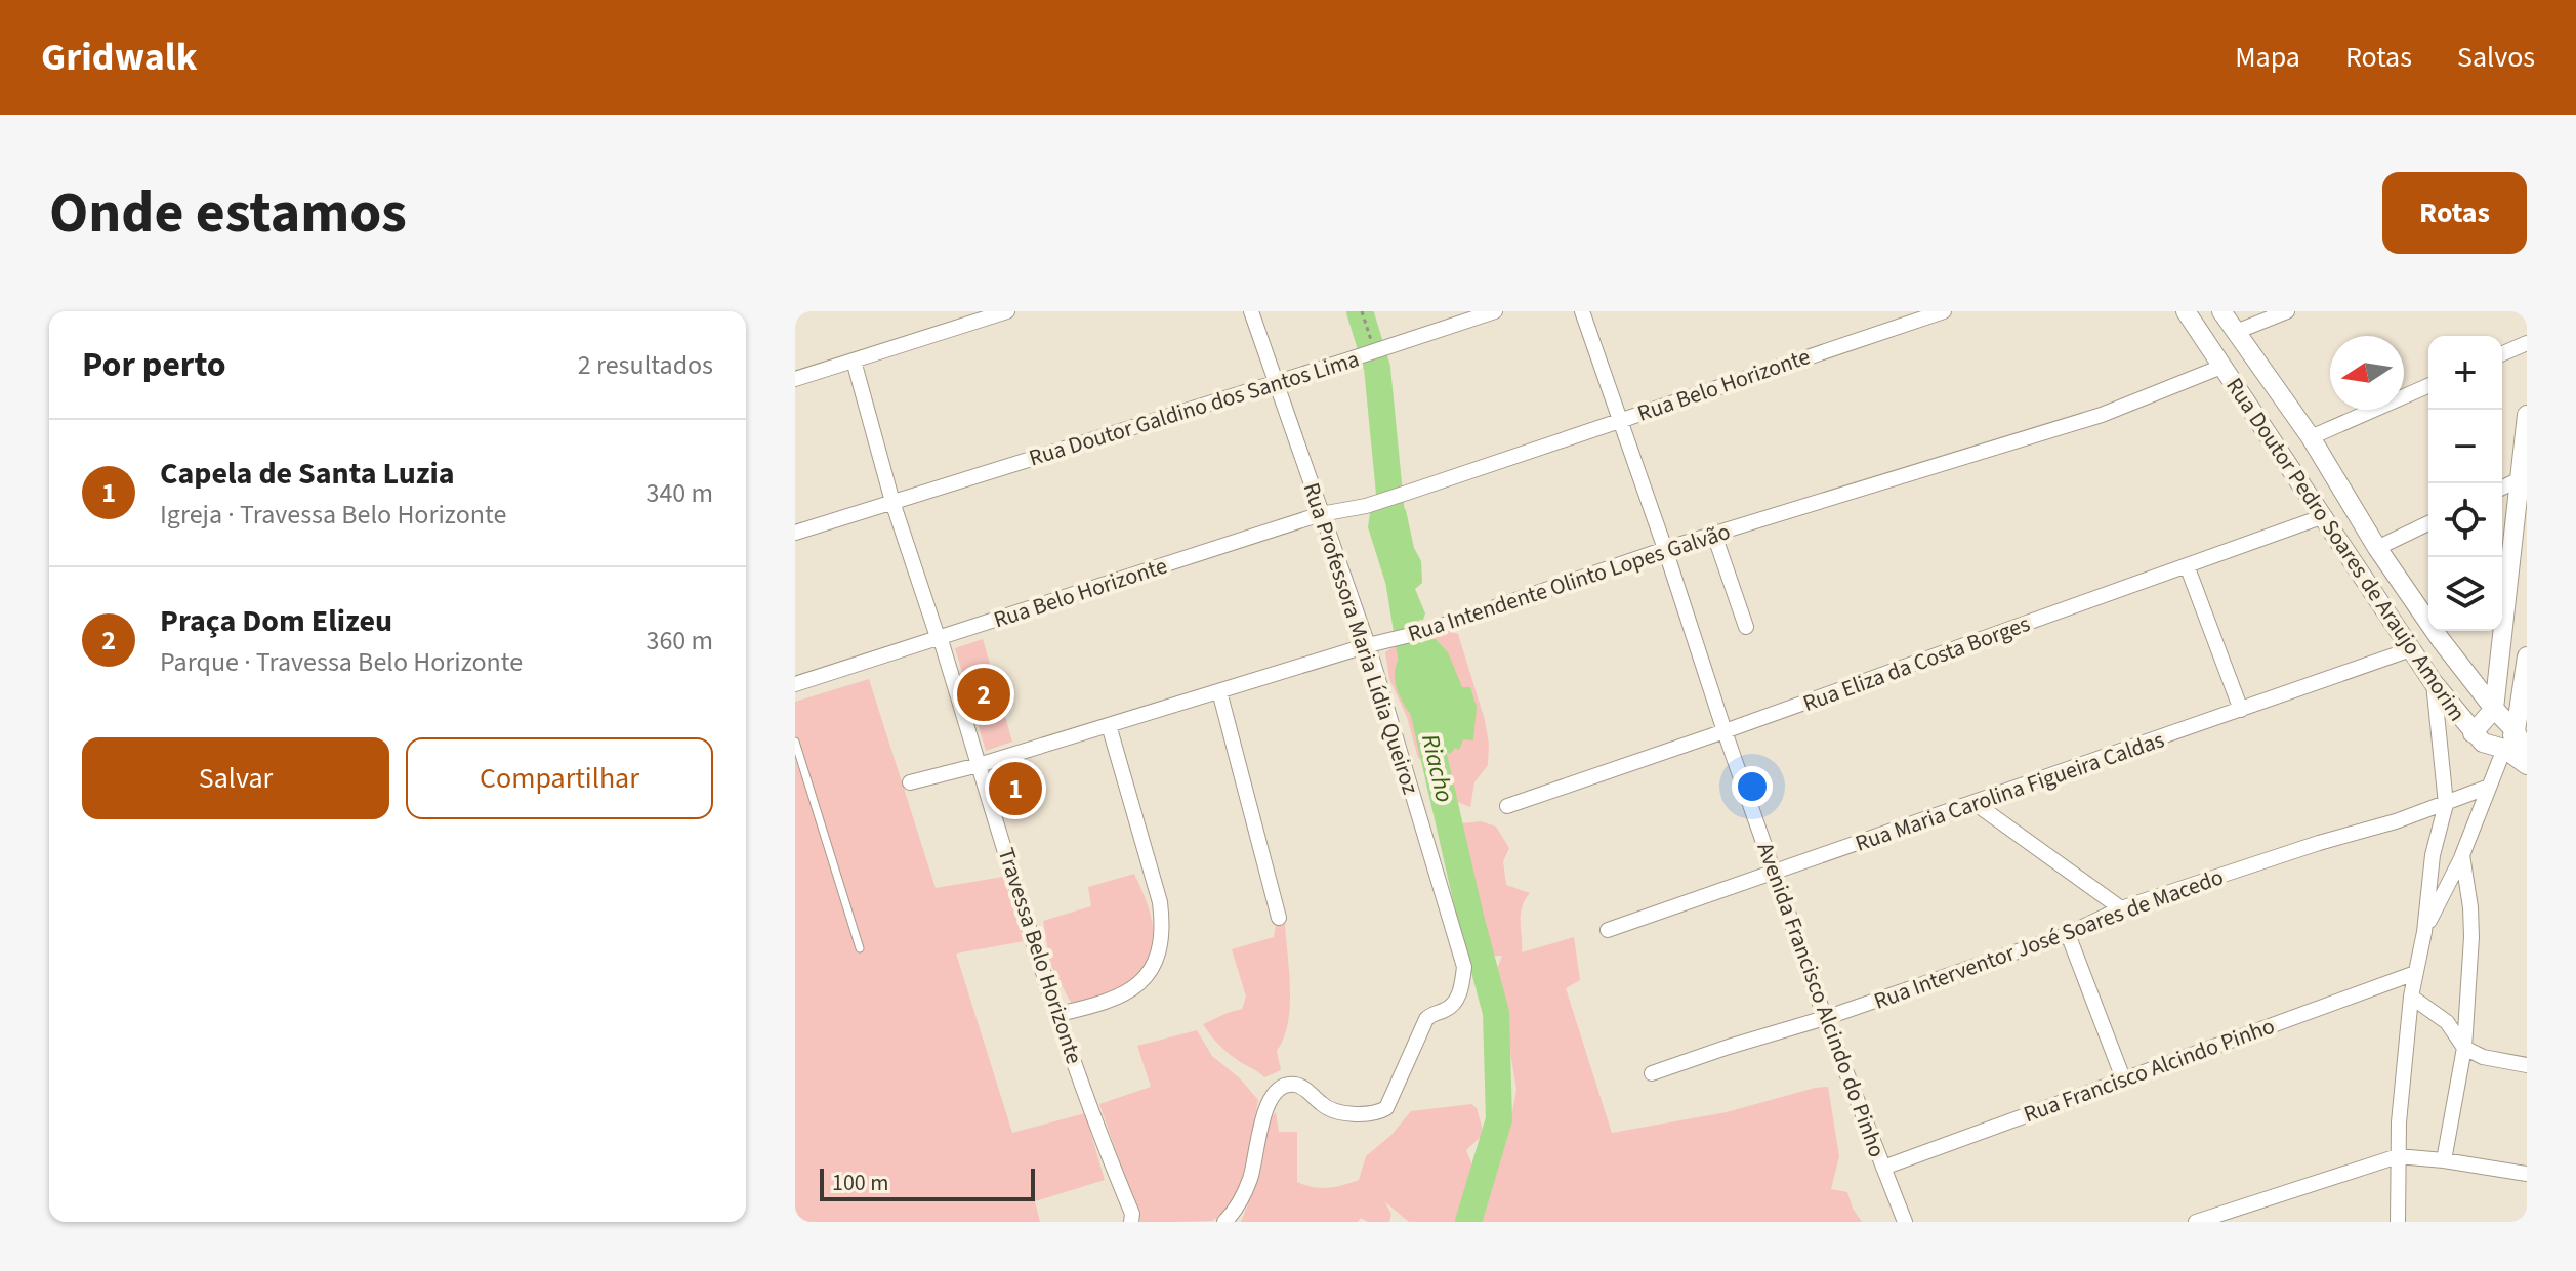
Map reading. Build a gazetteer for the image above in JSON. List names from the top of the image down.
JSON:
{
  "streets": {
    "street": [
      "Rua Belo Horizonte",
      "Rua Doutor Galdino dos Santos Lima",
      "Rua Doutor Pedro Soares de Araujo Amorim",
      "Rua Intendente Olinto Lopes Galvão",
      "Rua Professora Maria Lídia Queiroz",
      "Rua Eliza da Costa Borges",
      "Rua Maria Carolina Figueira Caldas",
      "Rua Interventor José Soares de Macedo",
      "Travessa Belo Horizonte",
      "Avenida Francisco Alcindo do Pinho",
      "Rua Francisco Alcindo Pinho"
    ]
  },
  "crossings": [
    ["Rua Belo Horizonte", "Rua Professora Maria Lídia Queiroz"],
    ["Rua Belo Horizonte", "Travessa Belo Horizonte"],
    ["Rua Belo Horizonte", "Avenida Francisco Alcindo do Pinho"],
    ["Rua Doutor Galdino dos Santos Lima", "Rua Professora Maria Lídia Queiroz"],
    ["Rua Doutor Galdino dos Santos Lima", "Travessa Belo Horizonte"],
    ["Rua Doutor Pedro Soares de Araujo Amorim", "Rua Intendente Olinto Lopes Galvão"],
    ["Rua Doutor Pedro Soares de Araujo Amorim", "Rua Eliza da Costa Borges"],
    ["Rua Doutor Pedro Soares de Araujo Amorim", "Rua Maria Carolina Figueira Caldas"],
    ["Rua Intendente Olinto Lopes Galvão", "Rua Professora Maria Lídia Queiroz"],
    ["Rua Intendente Olinto Lopes Galvão", "Travessa Belo Horizonte"],
    ["Rua Intendente Olinto Lopes Galvão", "Avenida Francisco Alcindo do Pinho"],
    ["Rua Eliza da Costa Borges", "Avenida Francisco Alcindo do Pinho"],
    ["Rua Maria Carolina Figueira Caldas", "Avenida Francisco Alcindo do Pinho"],
    ["Rua Interventor José Soares de Macedo", "Avenida Francisco Alcindo do Pinho"],
    ["Avenida Francisco Alcindo do Pinho", "Rua Francisco Alcindo Pinho"]
  ],
  "water": ["Riacho"],
  "scale_bar": "100 m",
  "north": "left",
  "page": {
    "header": "Gridwalk",
    "nav": ["Mapa", "Rotas", "Salvos"],
    "buttons": [
      "Rotas",
      ["Salvar", "Compartilhar"]
    ],
    "title": "Onde estamos",
    "heading": ["Por perto", "2 resultados"],
    "map_buttons": ["+", "−"],
    "list": [
      {
        "mark": "1",
        "name": "Capela de Santa Luzia",
        "note": "Igreja · Travessa Belo Horizonte",
        "value": "340 m"
      },
      {
        "mark": "2",
        "name": "Praça Dom Elizeu",
        "note": "Parque · Travessa Belo Horizonte",
        "value": "360 m"
      }
    ],
    "pins": ["2", "1"],
    "scale": "100 m"
  }
}
